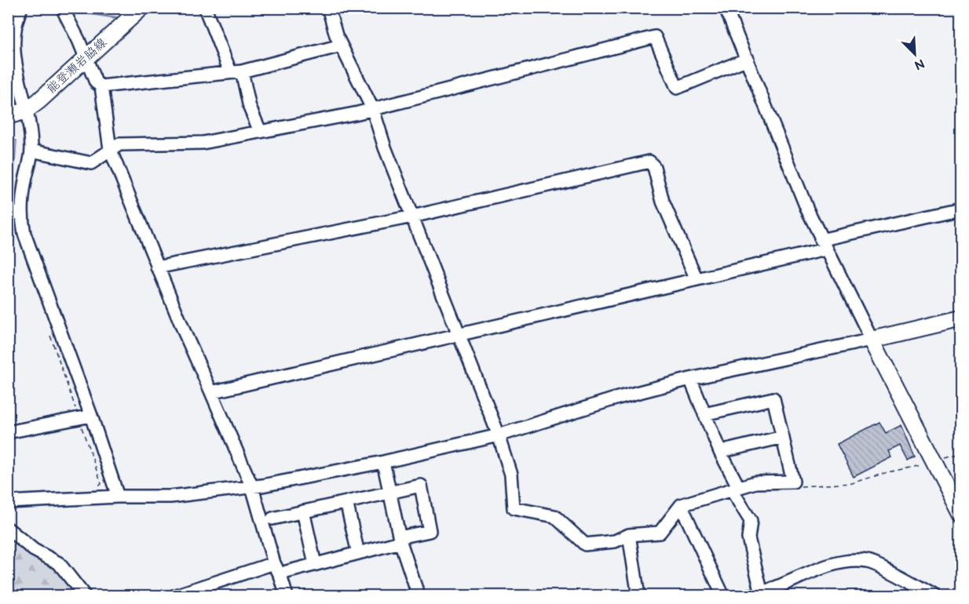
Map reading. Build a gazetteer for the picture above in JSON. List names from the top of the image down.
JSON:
{
  "streets": {
    "main road": ["能登瀬岩脇線"]
  },
  "north": "bottom right"
}
